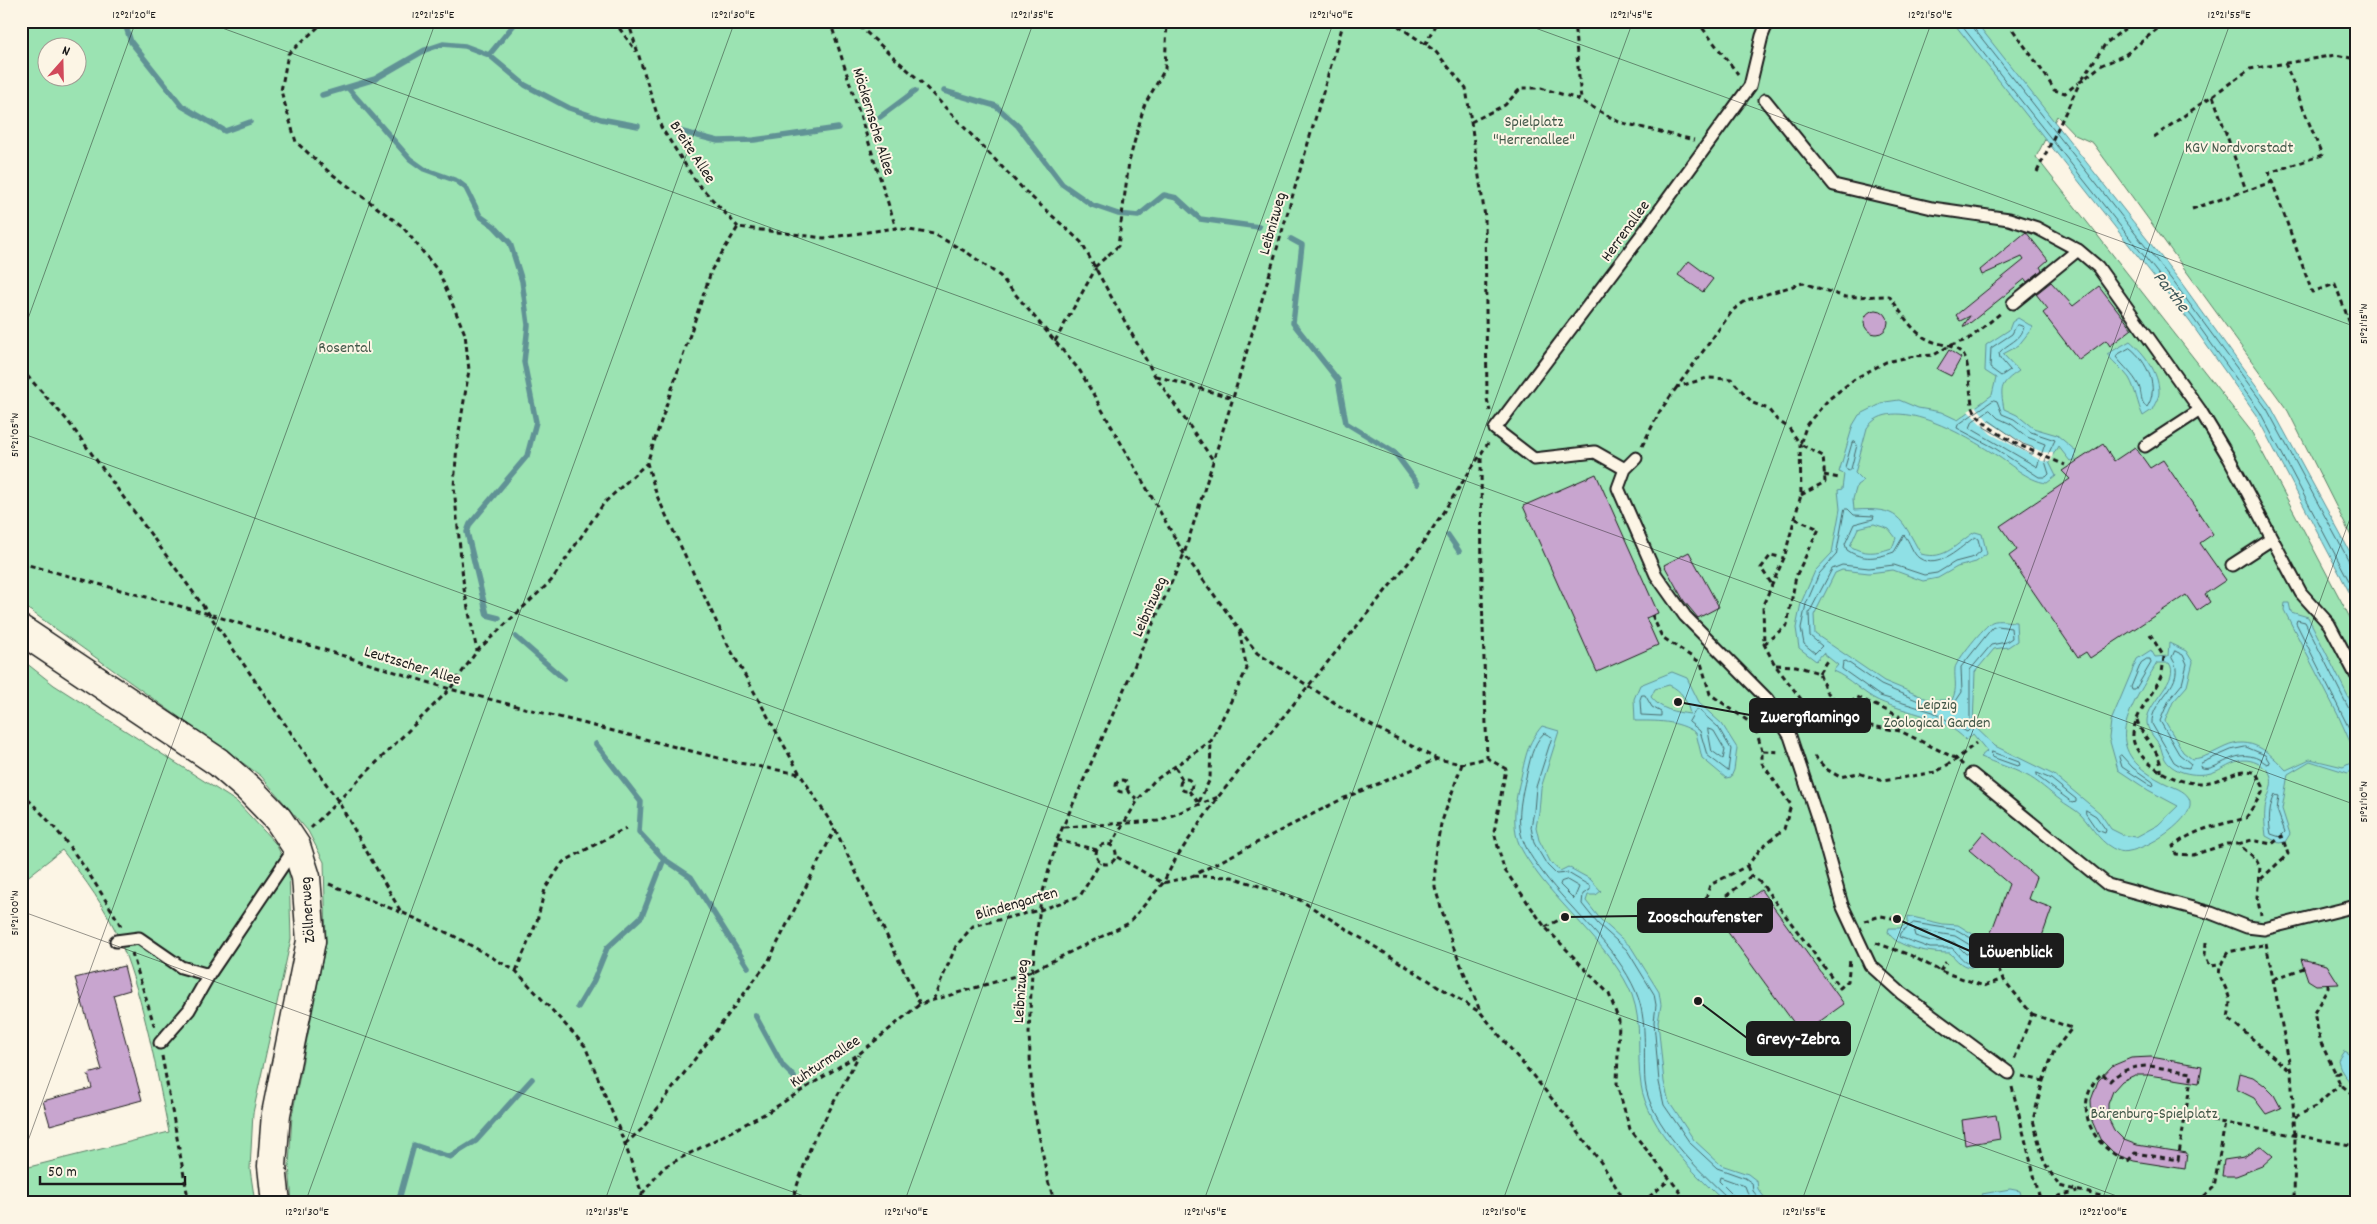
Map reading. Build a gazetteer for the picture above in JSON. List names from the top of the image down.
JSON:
{
  "streets": {
    "main road": ["Zöllnerweg"],
    "lane": ["Herrenallee"],
    "path": [
      "Möckernsche Allee",
      "Breite Allee",
      "Leibnizweg",
      "Leutzscher Allee",
      "Blindengarten",
      "Kuhturmallee"
    ]
  },
  "crossings": [
    ["Leibnizweg", "Blindengarten"],
    ["Leibnizweg", "Kuhturmallee"],
    ["Blindengarten", "Kuhturmallee"]
  ],
  "water": ["Parthe"],
  "parks": [
    "Spielplatz \"Herrenallee\"",
    "KGV Nordvorstadt",
    "Rosental",
    "Leipzig Zoological Garden",
    "Bärenburg-Spielplatz"
  ],
  "places": [
    "Zwergflamingo",
    "Zooschaufenster",
    "Löwenblick",
    "Grevy-Zebra"
  ],
  "scale_bar": "50 m",
  "north": "top",
  "coordinates": [
    "12°21'20\"E",
    "12°21'25\"E",
    "12°21'30\"E",
    "12°21'35\"E",
    "12°21'40\"E",
    "12°21'45\"E",
    "12°21'50\"E",
    "12°21'55\"E",
    "51°21'15\"N",
    "51°21'05\"N",
    "51°21'10\"N",
    "51°21'00\"N",
    "12°22'00\"E"
  ]
}
